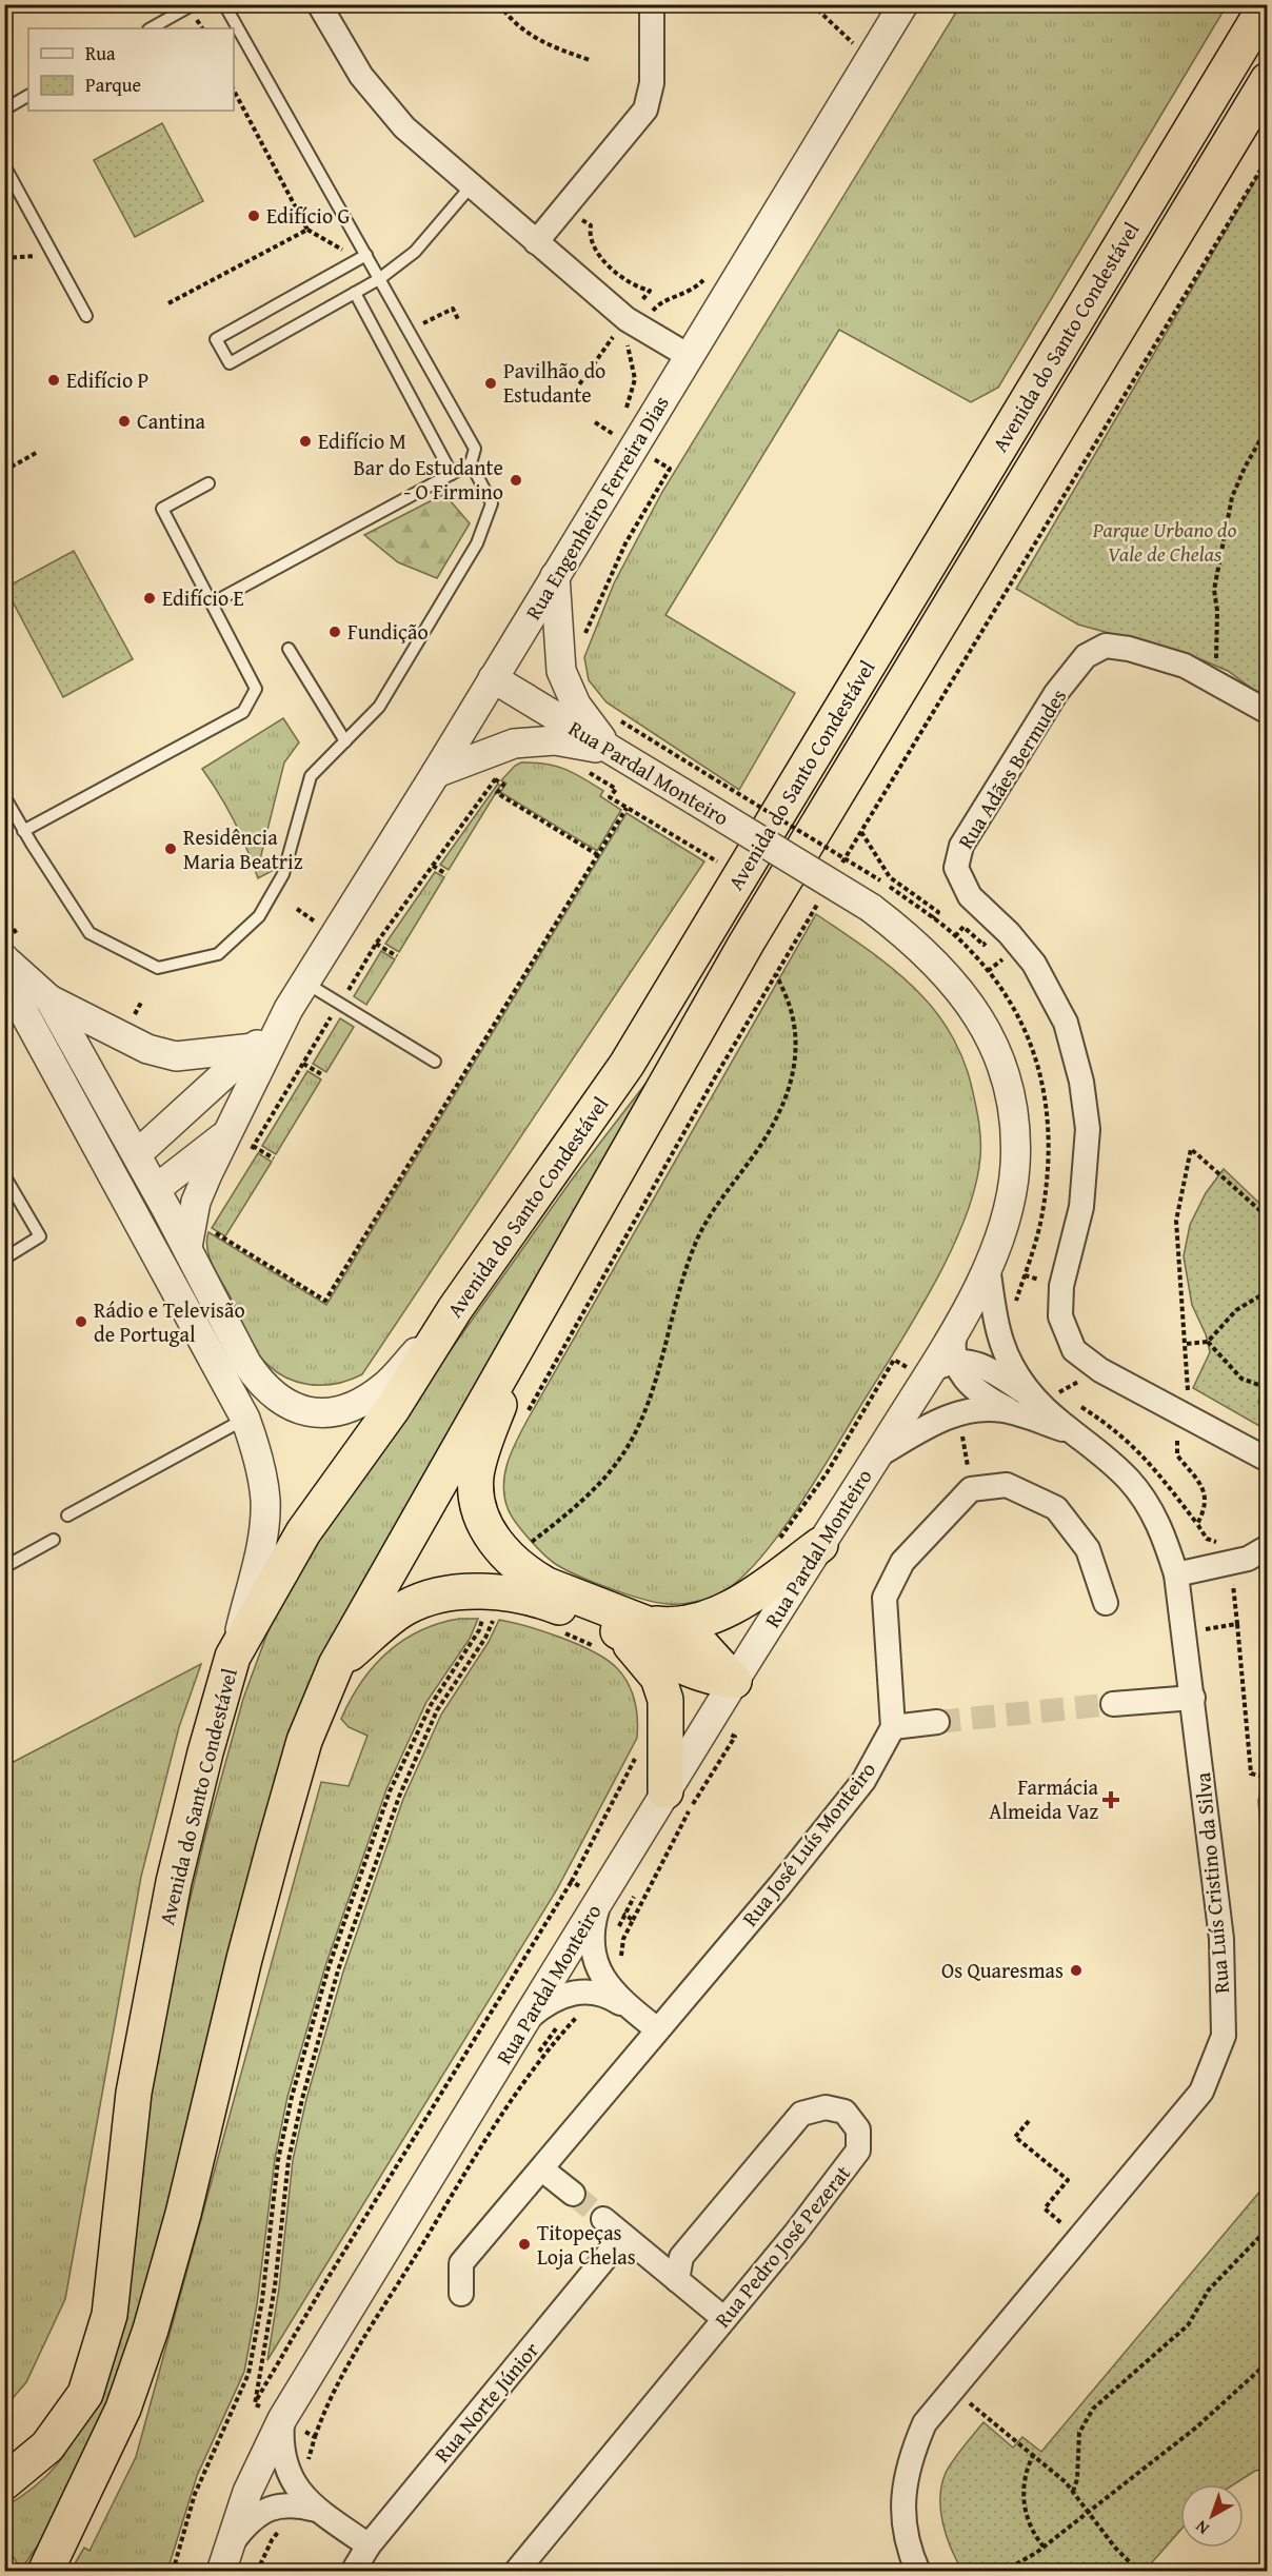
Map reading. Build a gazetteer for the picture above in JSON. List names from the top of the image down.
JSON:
{
  "streets": {
    "highway": ["Avenida do Santo Condestável"],
    "street": [
      "Rua Engenheiro Ferreira Dias",
      "Rua Adães Bermudes",
      "Rua Pardal Monteiro",
      "Rua José Luís Monteiro",
      "Rua Luís Cristino da Silva",
      "Rua Pedro José Pezerat",
      "Rua Norte Júnior"
    ]
  },
  "crossings": [
    ["Rua Engenheiro Ferreira Dias", "Rua Pardal Monteiro"]
  ],
  "parks": ["Parque Urbano do Vale de Chelas"],
  "places": {
    "other": [
      "Edifício G",
      "Edifício P",
      "Pavilhão do Estudante",
      "Cantina",
      "Edifício M",
      "Bar do Estudante - O Firmino",
      "Edifício E",
      "Fundição",
      "Residência Maria Beatriz",
      "Rádio e Televisão de Portugal",
      "Os Quaresmas",
      "Titopeças Loja Chelas"
    ],
    "health": ["Farmácia Almeida Vaz"]
  },
  "legend": ["Rua", "Parque"],
  "north": "bottom left"
}
